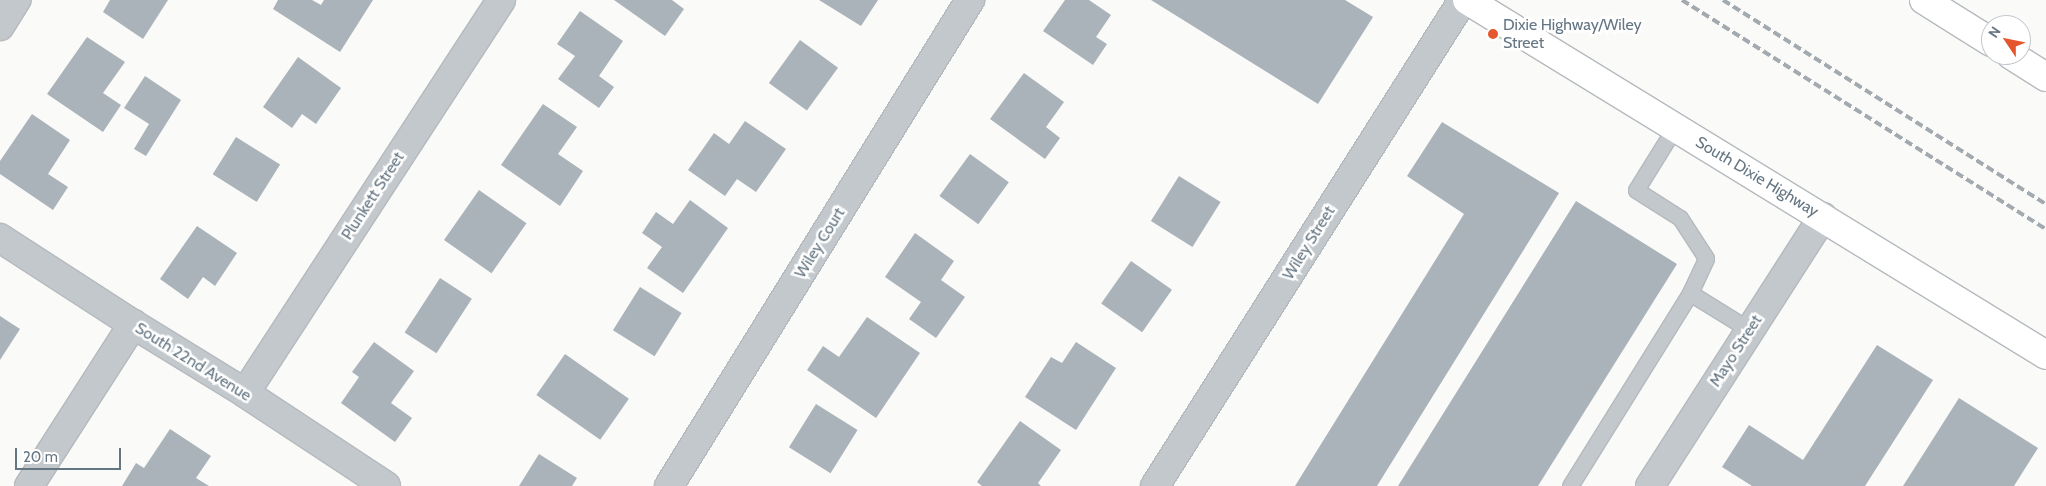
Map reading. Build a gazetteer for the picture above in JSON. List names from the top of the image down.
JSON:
{
  "streets": {
    "main road": ["South Dixie Highway"],
    "street": [
      "Plunkett Street",
      "Wiley Court",
      "Wiley Street",
      "Mayo Street",
      "South 22nd Avenue"
    ]
  },
  "crossings": [
    ["South Dixie Highway", "Mayo Street"],
    ["Plunkett Street", "South 22nd Avenue"]
  ],
  "places": ["Dixie Highway/Wiley Street"],
  "scale_bar": "20 m",
  "north": "top left"
}
